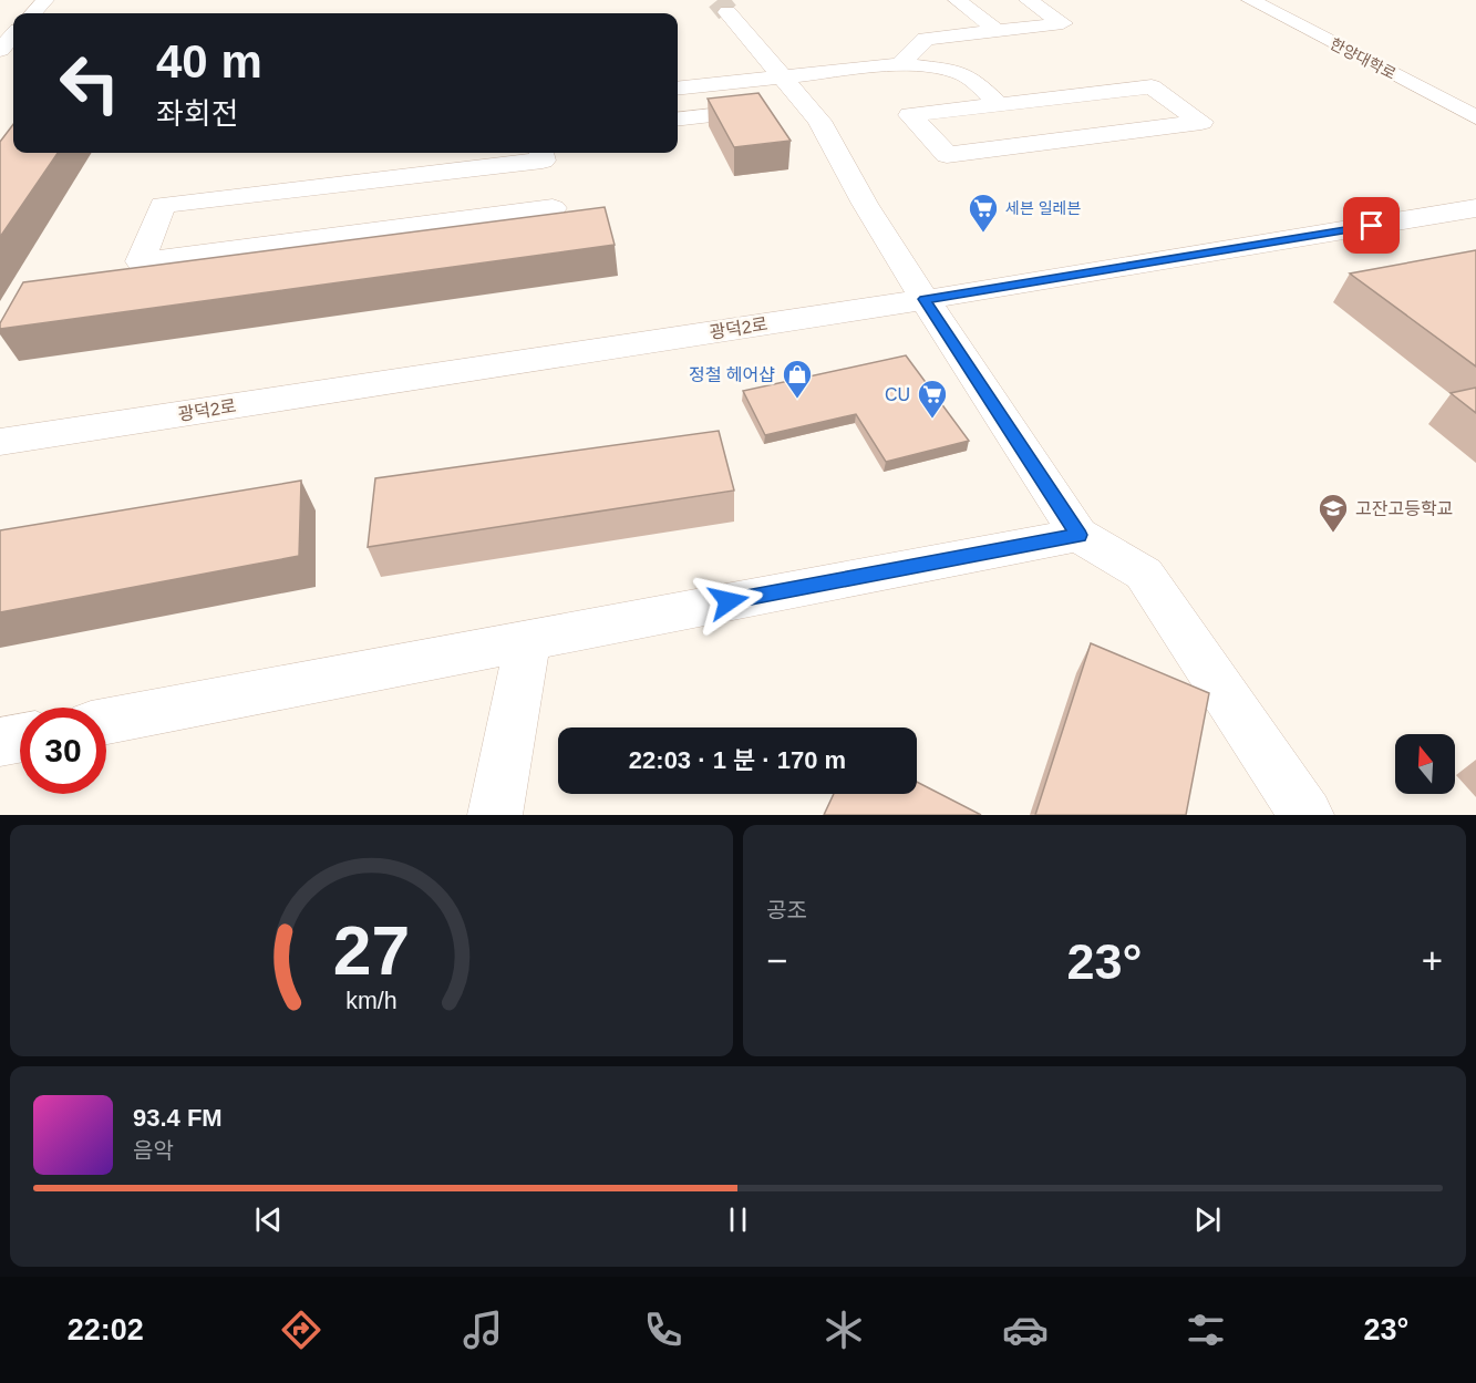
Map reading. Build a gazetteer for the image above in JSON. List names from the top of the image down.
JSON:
{
  "streets": {
    "street": ["한양대학로", "광덕2로"]
  },
  "places": {
    "supermarket": ["세븐 일레븐", "CU"],
    "shop": ["정철 헤어샵"],
    "school or university": ["고잔고등학교"]
  },
  "north": "top",
  "page": {
    "turn": ["40 m", "좌회전"],
    "limit": "30",
    "trip": "22:03 · 1 분 · 170 m",
    "tile": "공조",
    "heat": ["−", "23°", "+"],
    "song": ["93.4 FM", "음악"],
    "tabs": ["22:02", "23°"],
    "gauge": ["27", "km/h"]
  }
}
